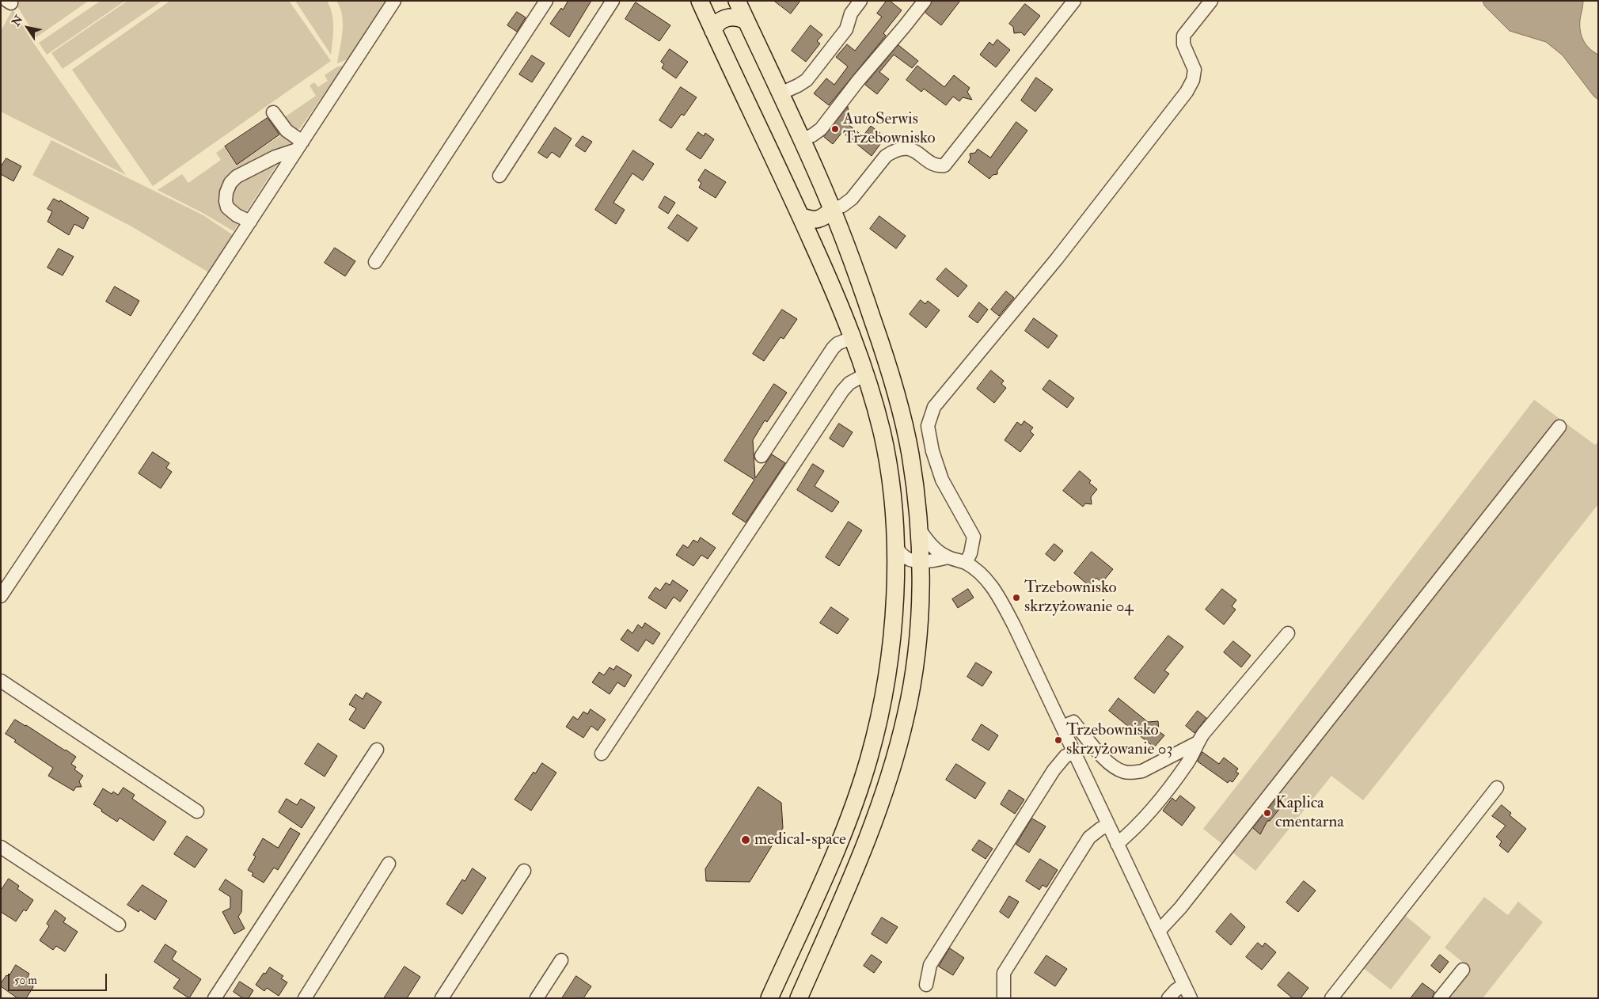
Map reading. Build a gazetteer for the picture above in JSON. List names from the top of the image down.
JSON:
{
  "places": [
    "AutoSerwis Trzebownisko",
    "Trzebownisko skrzyżowanie 04",
    "Trzebownisko skrzyżowanie 03",
    "Kaplica cmentarna",
    "medical-space"
  ],
  "scale_bar": "50 m",
  "north": "top left"
}
